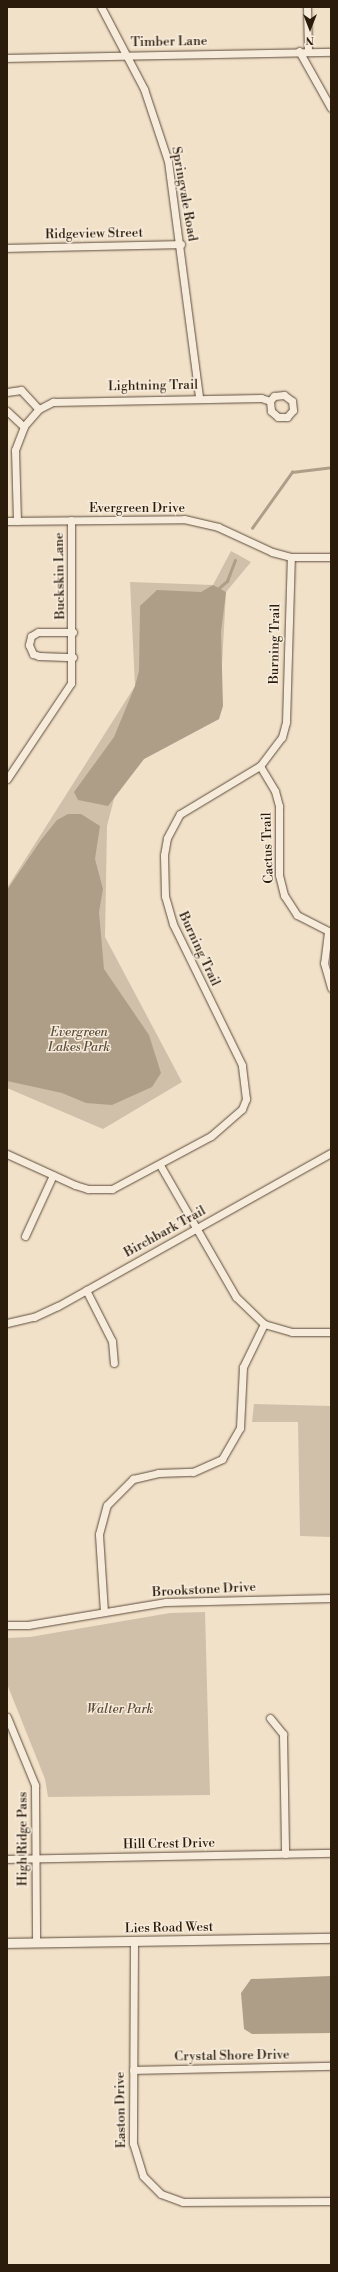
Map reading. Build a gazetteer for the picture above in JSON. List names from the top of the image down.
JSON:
{
  "streets": {
    "street": [
      "Timber Lane",
      "Springvale Road",
      "Ridgeview Street",
      "Lightning Trail",
      "Evergreen Drive",
      "Buckskin Lane",
      "Burning Trail",
      "Cactus Trail",
      "Birchbark Trail",
      "Brookstone Drive",
      "High Ridge Pass",
      "Hill Crest Drive",
      "Lies Road West",
      "Crystal Shore Drive",
      "Easton Drive"
    ]
  },
  "crossings": [
    ["Timber Lane", "Springvale Road"],
    ["Springvale Road", "Ridgeview Street"],
    ["Springvale Road", "Lightning Trail"],
    ["Lightning Trail", "Evergreen Drive"],
    ["Evergreen Drive", "Buckskin Lane"],
    ["Evergreen Drive", "Burning Trail"],
    ["Burning Trail", "Cactus Trail"],
    ["High Ridge Pass", "Hill Crest Drive"],
    ["High Ridge Pass", "Lies Road West"],
    ["Lies Road West", "Easton Drive"],
    ["Crystal Shore Drive", "Easton Drive"]
  ],
  "parks": ["Evergreen Lakes Park", "Walter Park"],
  "north": "bottom"
}
